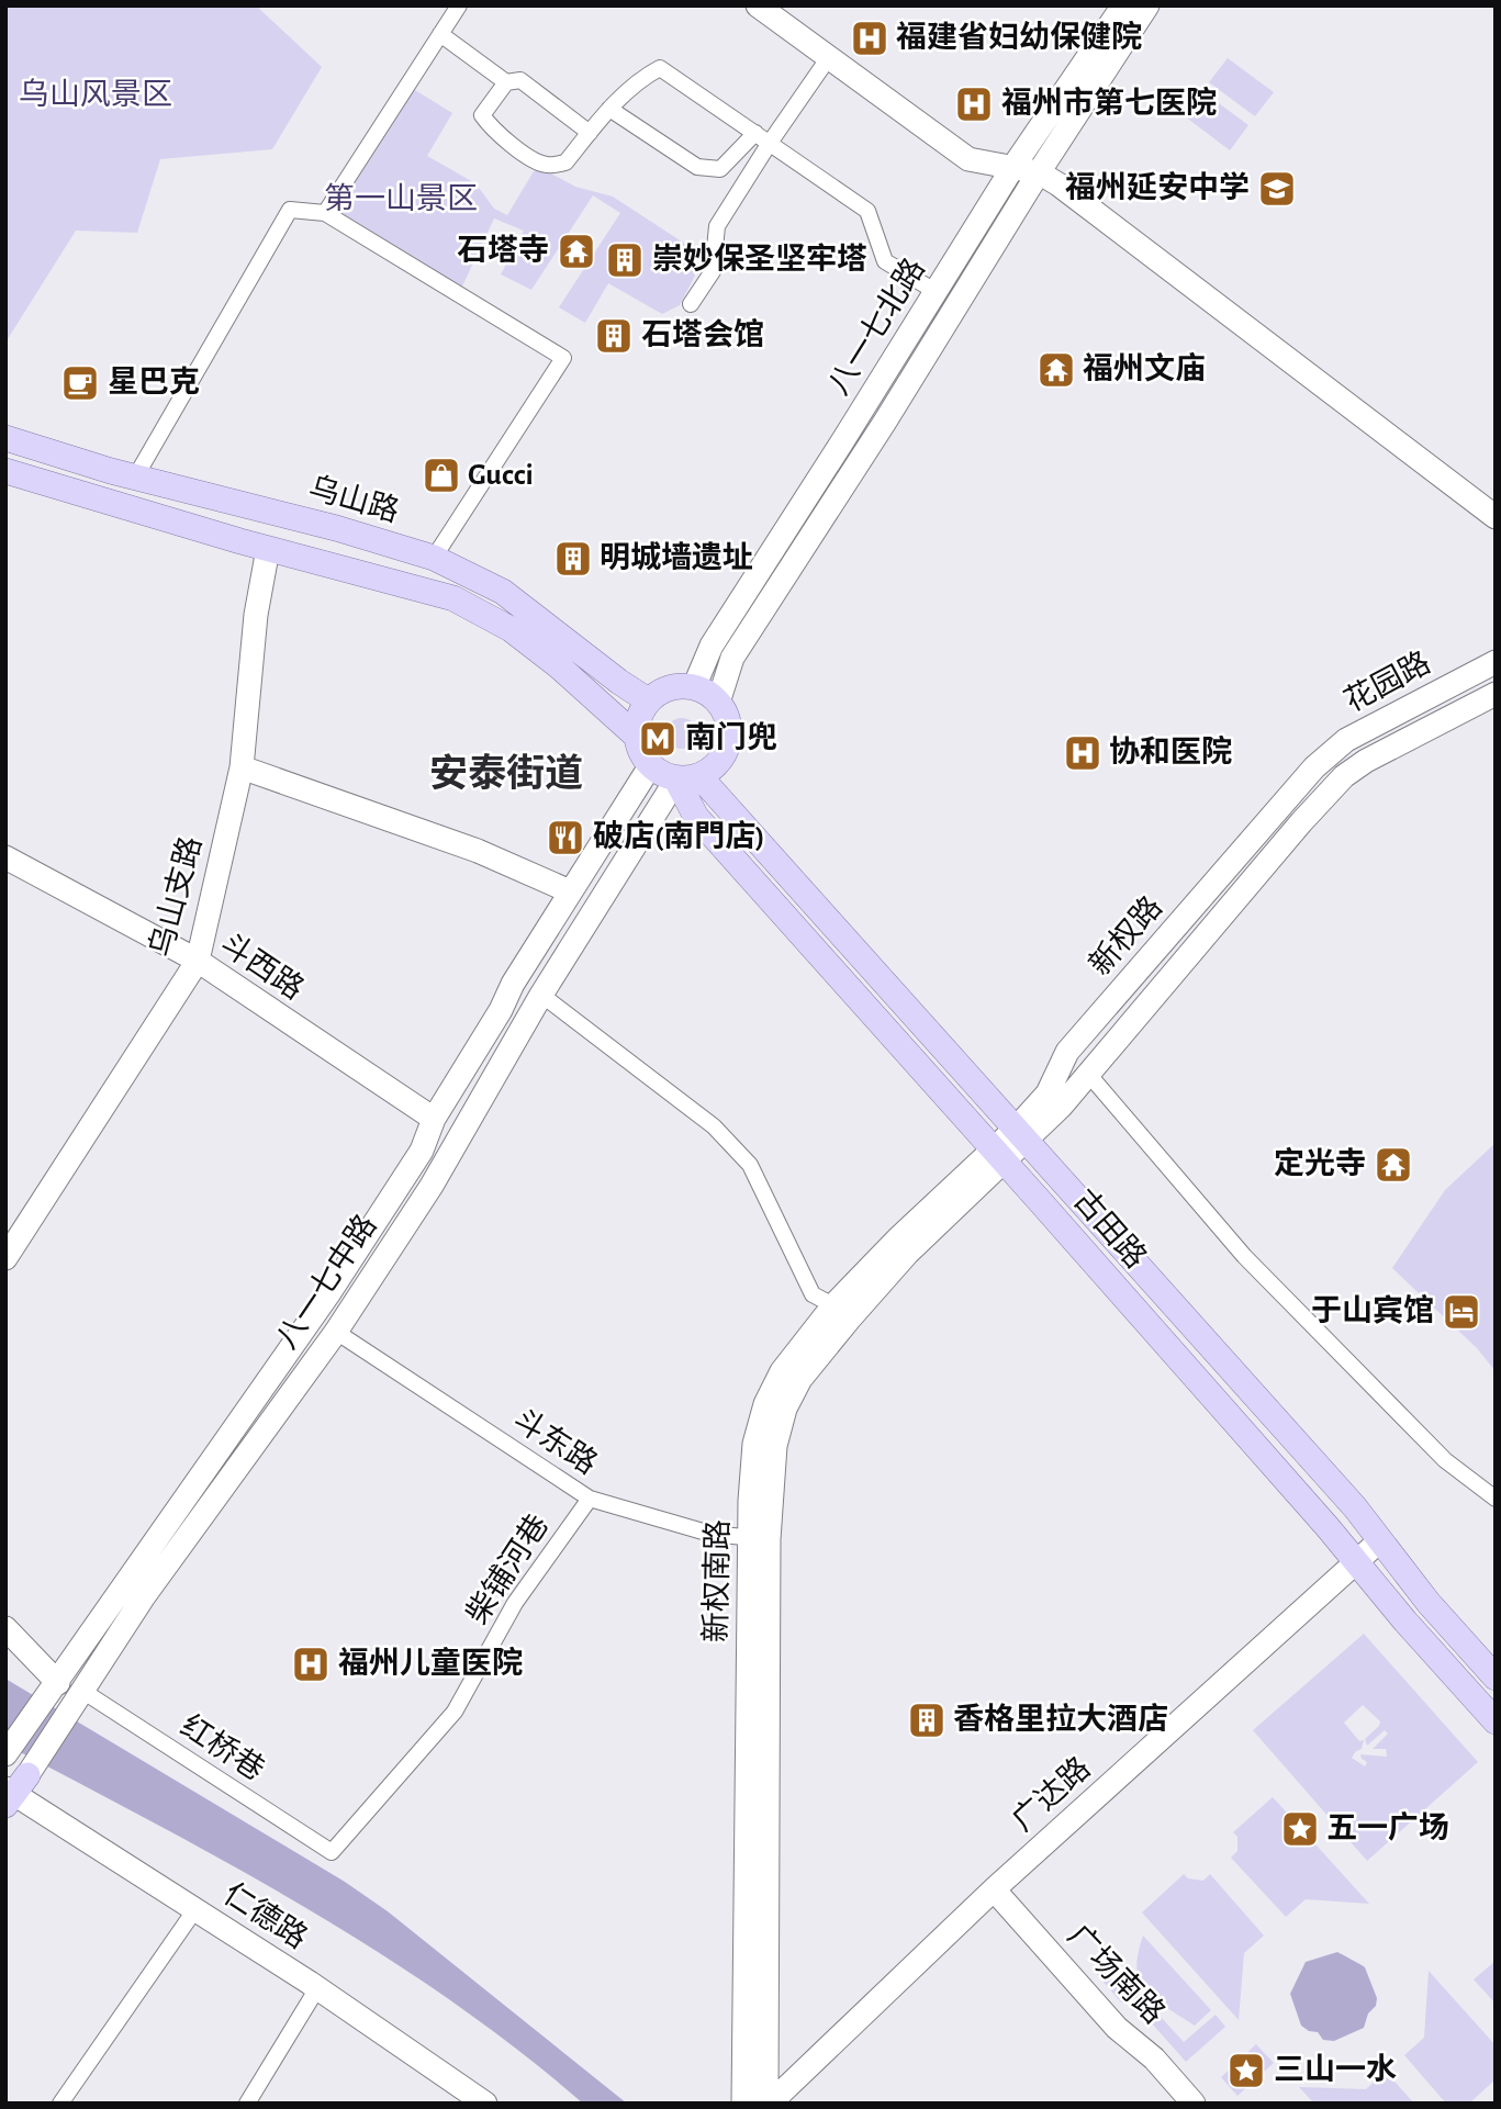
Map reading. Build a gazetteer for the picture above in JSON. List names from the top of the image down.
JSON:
{
  "streets": {
    "main road": ["乌山路", "古田路"],
    "street": [
      "八一七北路",
      "花园路",
      "乌山支路",
      "新权路",
      "斗西路",
      "八一七中路",
      "斗东路",
      "柴铺河巷",
      "新权南路",
      "红桥巷",
      "广达路",
      "仁德路",
      "广场南路"
    ]
  },
  "crossings": [
    ["八一七北路", "乌山路"],
    ["八一七北路", "古田路"],
    ["八一七北路", "八一七中路"],
    ["乌山路", "古田路"],
    ["乌山路", "八一七中路"],
    ["花园路", "新权路"],
    ["乌山支路", "斗西路"],
    ["新权路", "古田路"],
    ["新权路", "新权南路"],
    ["斗西路", "八一七中路"],
    ["古田路", "八一七中路"],
    ["古田路", "新权南路"],
    ["古田路", "广达路"],
    ["八一七中路", "斗东路"],
    ["八一七中路", "红桥巷"],
    ["八一七中路", "仁德路"],
    ["斗东路", "柴铺河巷"],
    ["斗东路", "新权南路"],
    ["柴铺河巷", "红桥巷"],
    ["新权南路", "广达路"],
    ["广达路", "广场南路"]
  ],
  "districts": ["安泰街道"],
  "parks": ["乌山风景区", "第一山景区"],
  "places": {
    "hospital": [
      "福建省妇幼保健院",
      "福州市第七医院",
      "协和医院",
      "福州儿童医院"
    ],
    "school or university": ["福州延安中学"],
    "temple": ["石塔寺", "福州文庙", "定光寺"],
    "building": [
      "崇妙保圣坚牢塔",
      "石塔会馆",
      "明城墙遗址",
      "香格里拉大酒店"
    ],
    "cafe": ["星巴克"],
    "shop": ["Gucci"],
    "metro station": ["南门兜"],
    "restaurant": ["破店(南門店)"],
    "hotel": ["于山宾馆"],
    "place": ["五一广场", "三山一水"]
  }
}
